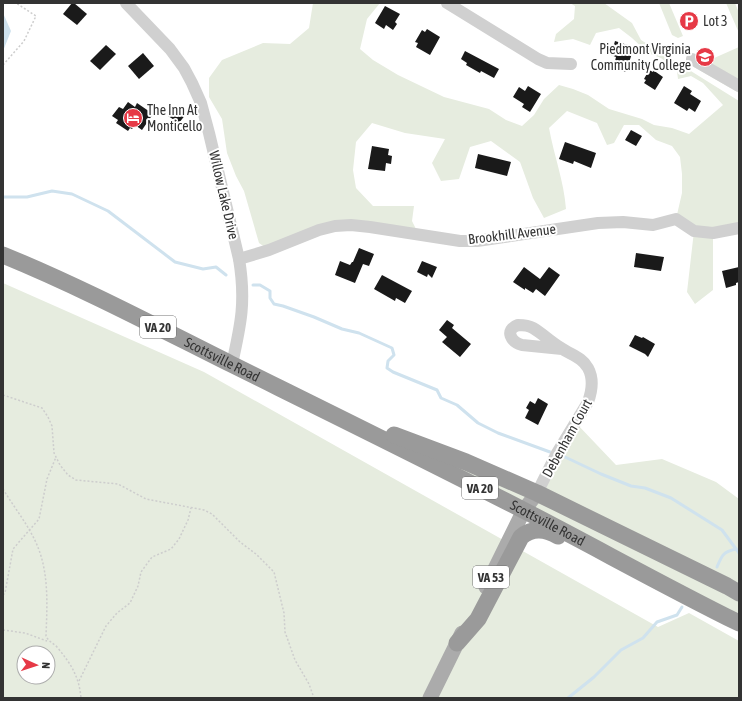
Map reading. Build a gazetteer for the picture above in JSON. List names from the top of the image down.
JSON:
{
  "streets": {
    "highway": ["VA 20", "Scottsville Road"],
    "main road": ["VA 53"],
    "street": ["Willow Lake Drive", "Brookhill Avenue", "Debenham Court"]
  },
  "crossings": [
    ["Willow Lake Drive", "Brookhill Avenue"],
    ["Willow Lake Drive", "Scottsville Road"],
    ["Scottsville Road", "Debenham Court"],
    ["Scottsville Road", "VA 53"],
    ["Debenham Court", "VA 53"]
  ],
  "places": {
    "parking": ["Lot 3"],
    "school or university": ["Piedmont Virginia Community College"],
    "hotel": ["The Inn At Monticello"]
  },
  "north": "right"
}
